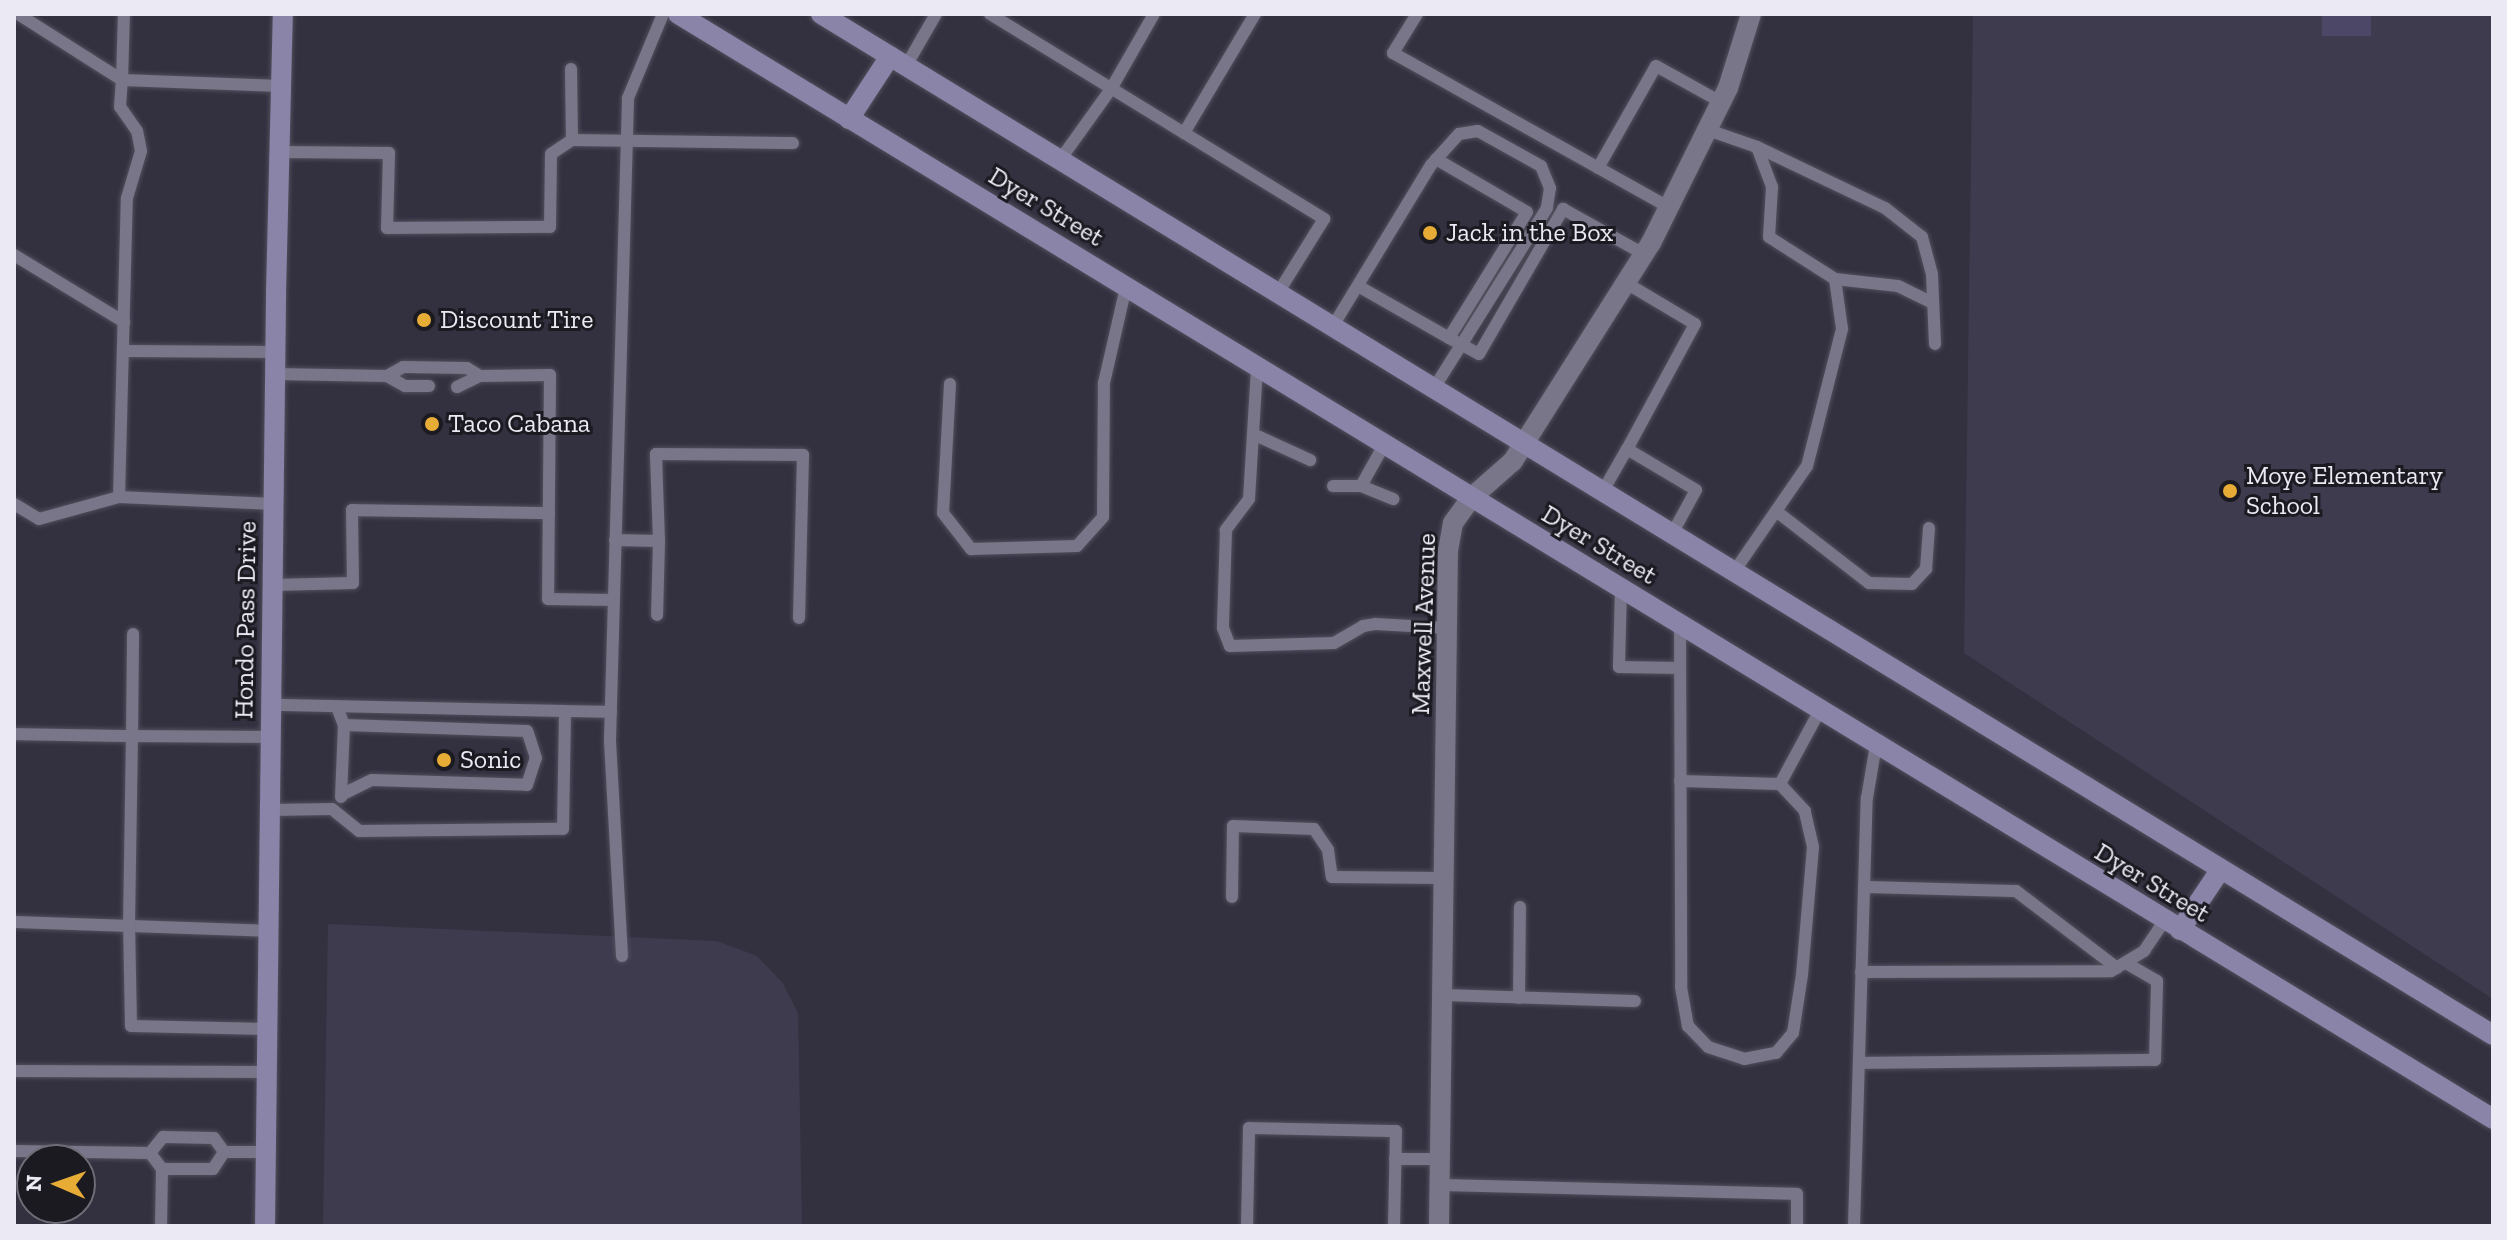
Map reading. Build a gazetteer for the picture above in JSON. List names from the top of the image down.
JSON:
{
  "streets": {
    "main road": ["Dyer Street", "Hondo Pass Drive"],
    "street": ["Maxwell Avenue"]
  },
  "crossings": [
    ["Dyer Street", "Maxwell Avenue"]
  ],
  "places": [
    "Jack in the Box",
    "Discount Tire",
    "Taco Cabana",
    "Moye Elementary School",
    "Sonic"
  ],
  "north": "left"
}
